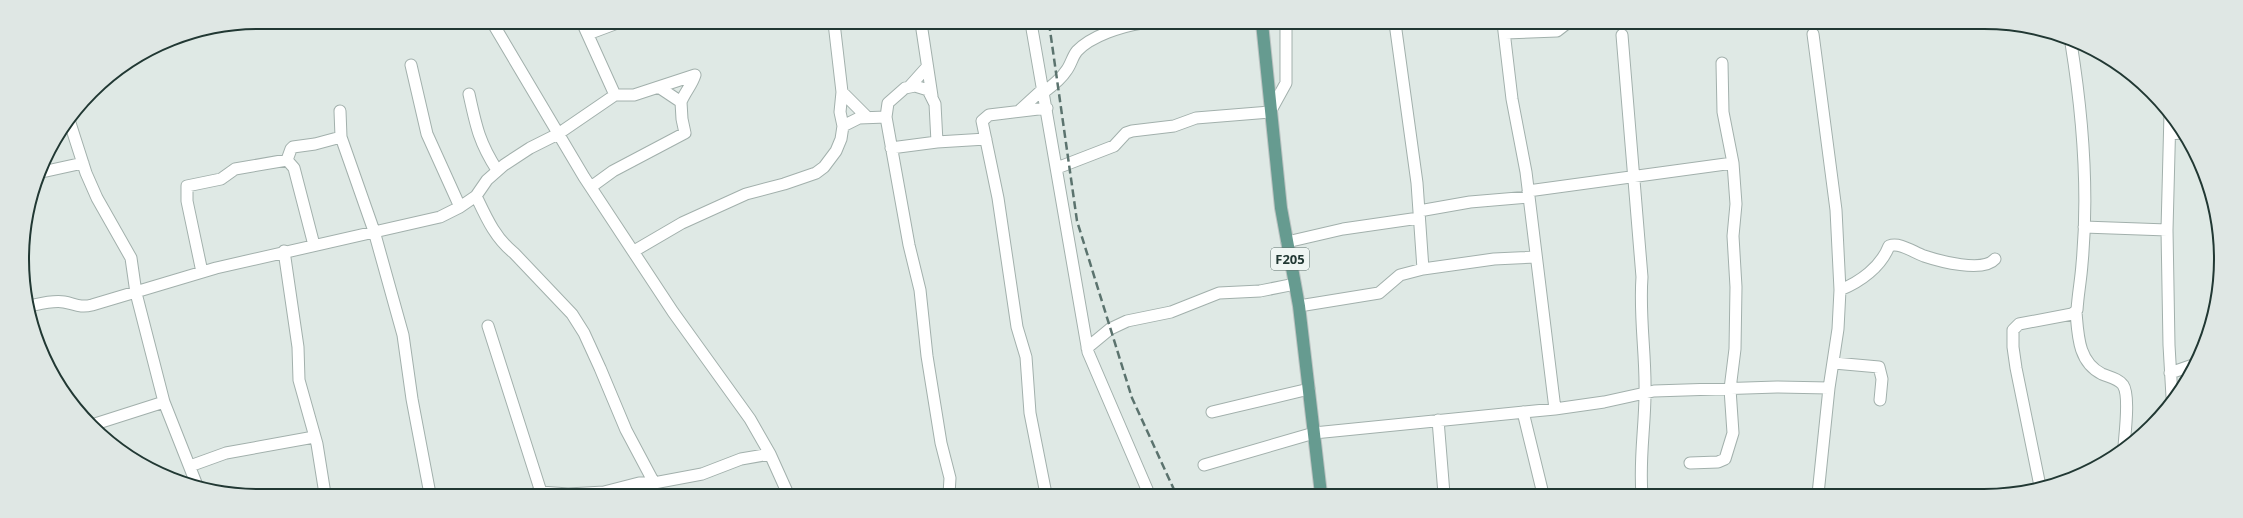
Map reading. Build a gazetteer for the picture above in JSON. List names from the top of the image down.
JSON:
{
  "streets": {
    "main road": ["F205"]
  }
}
